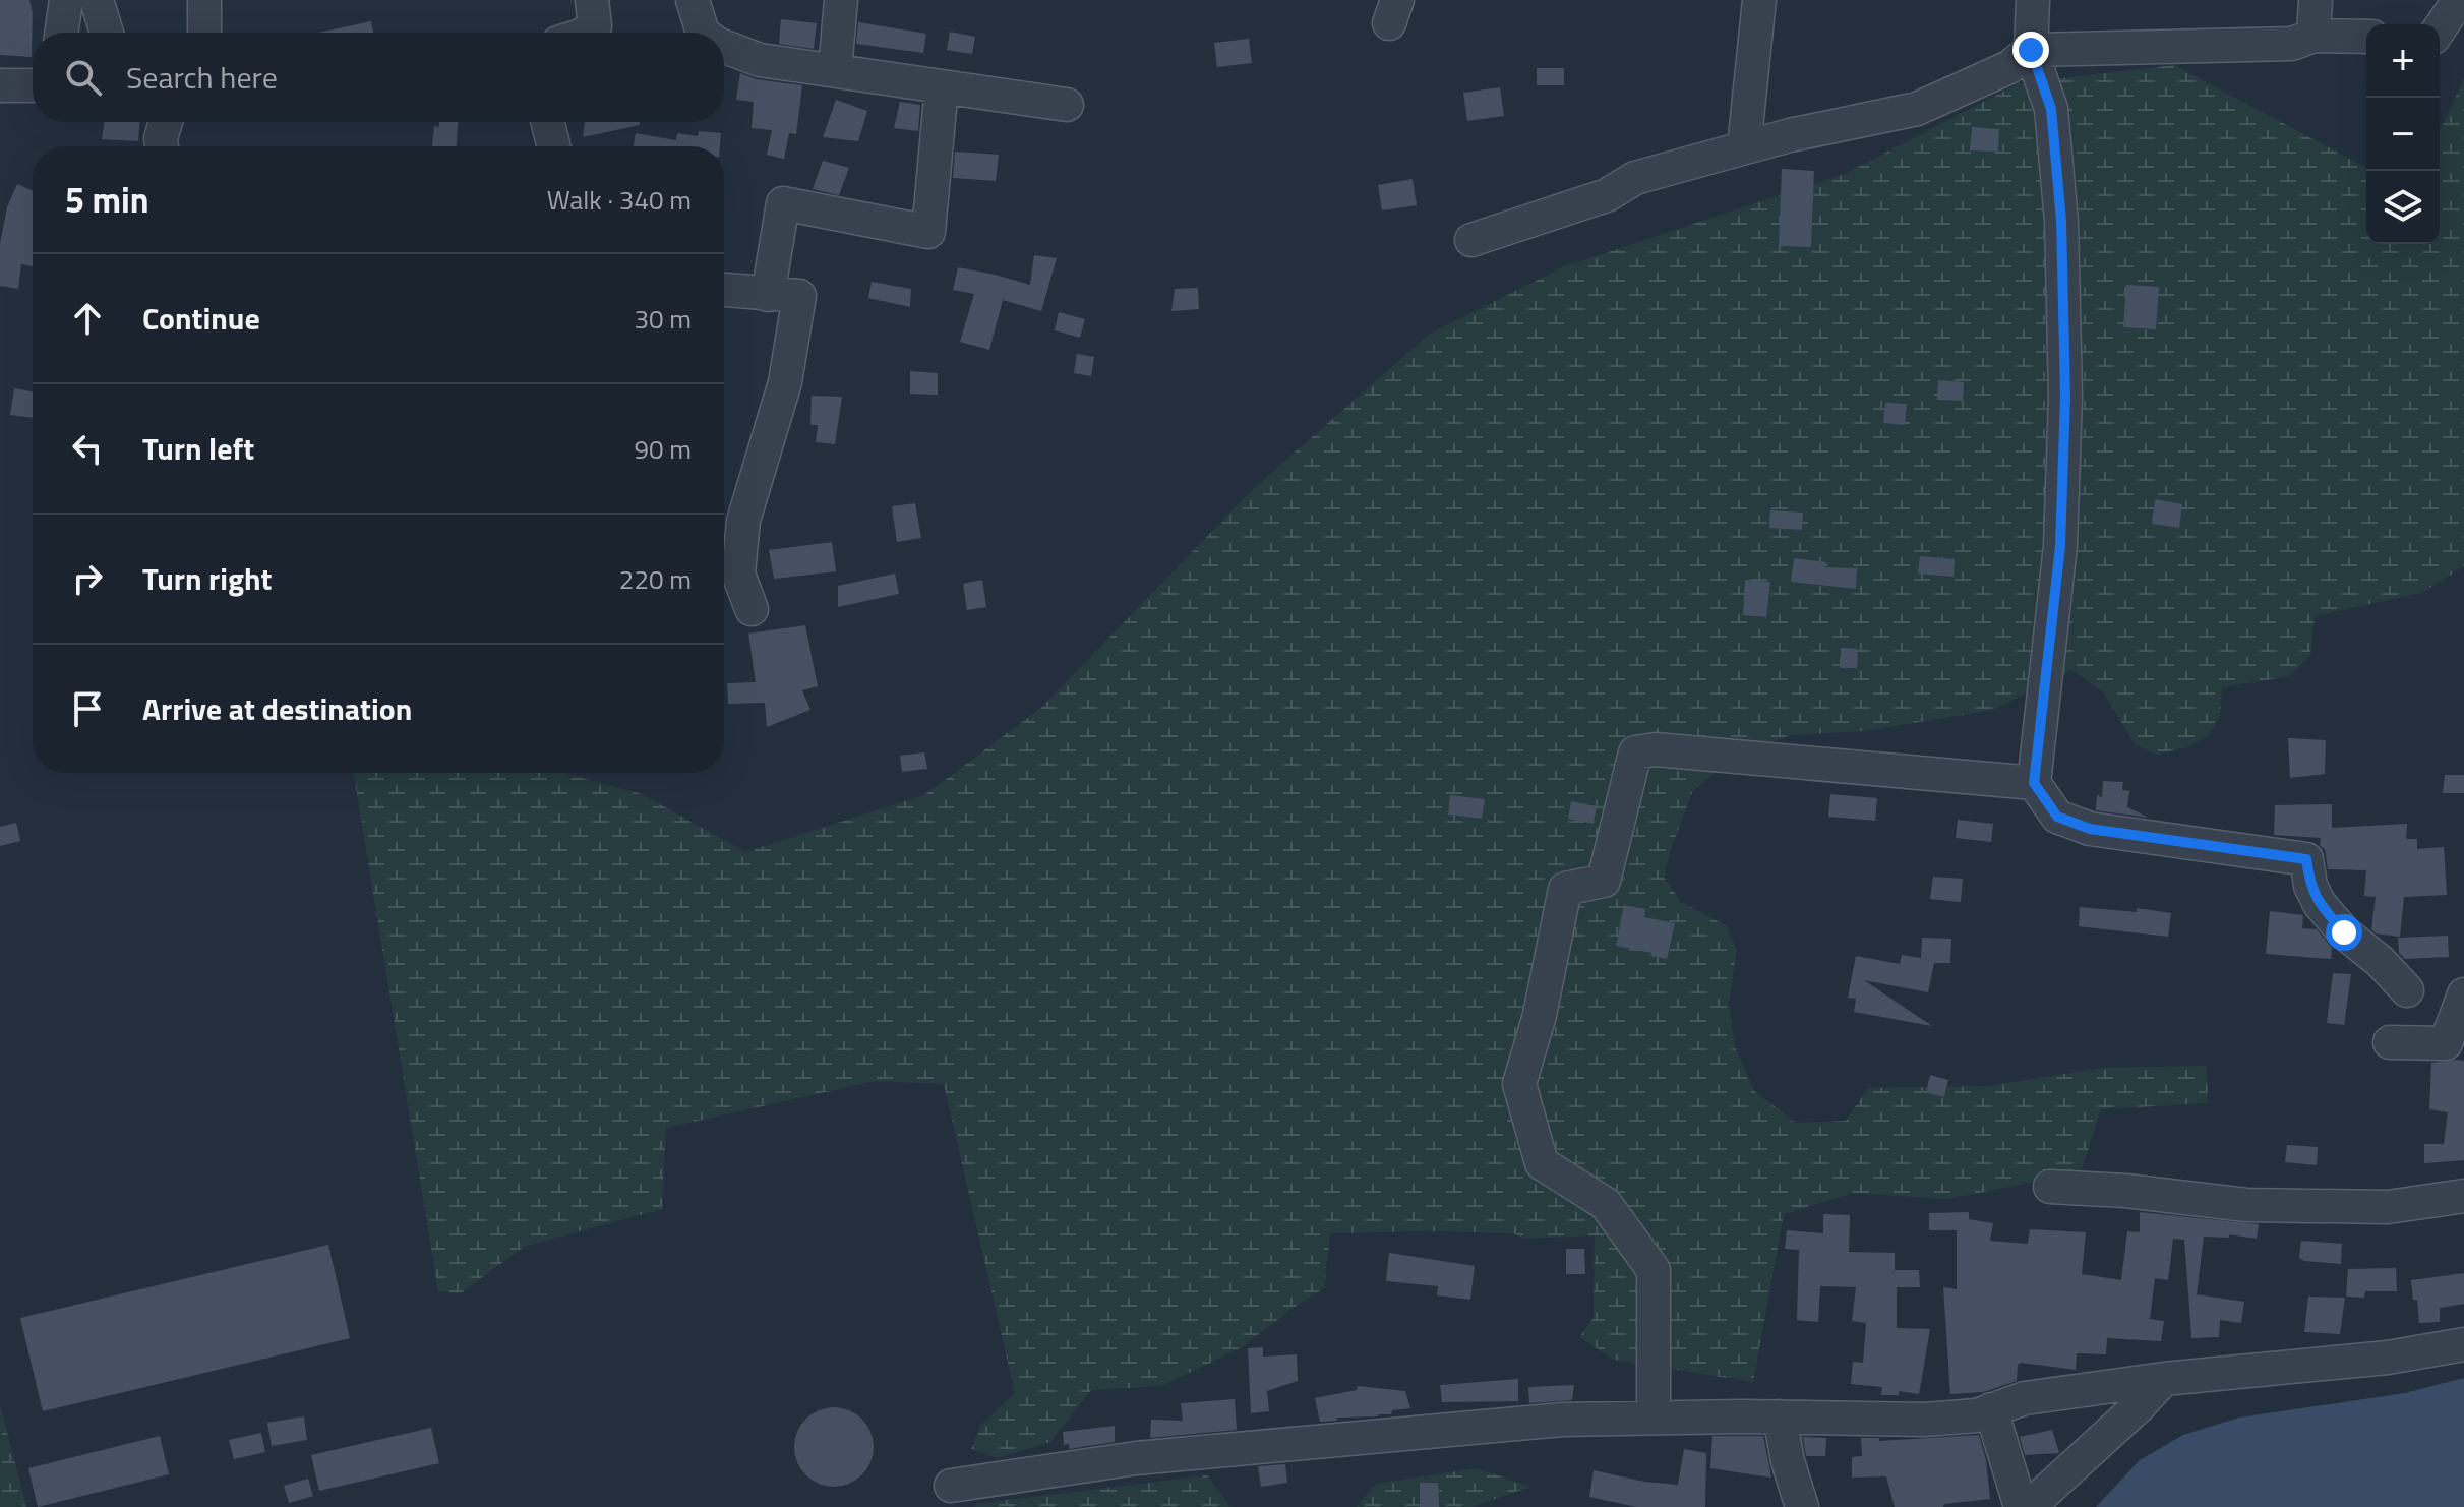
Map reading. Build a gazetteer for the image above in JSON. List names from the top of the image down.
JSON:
{
  "page": {
    "map_buttons": ["+", "−"],
    "search": "Search here",
    "heading": ["5 min", "Walk · 340 m"],
    "list": [
      ["Continue", "30 m"],
      ["Turn left", "90 m"],
      ["Turn right", "220 m"],
      "Arrive at destination"
    ]
  }
}
